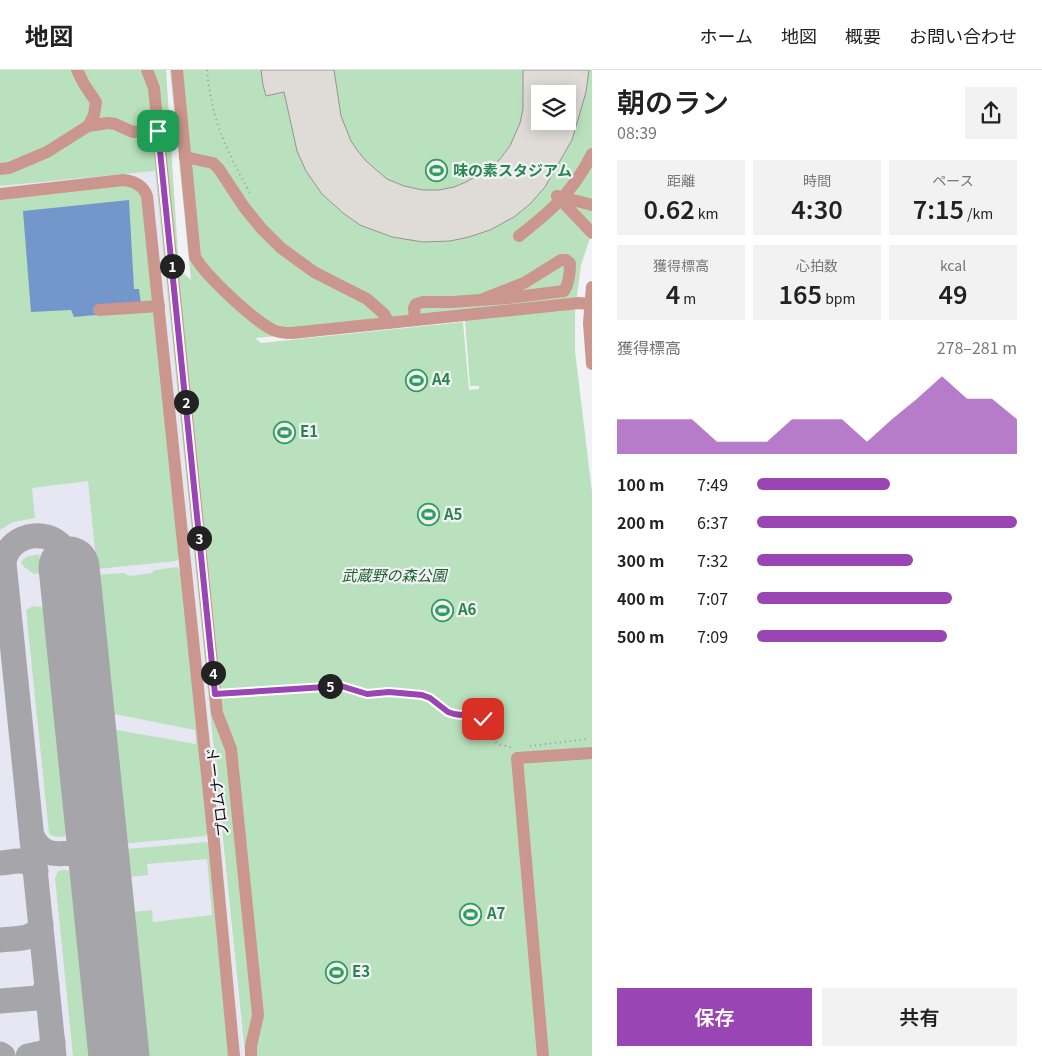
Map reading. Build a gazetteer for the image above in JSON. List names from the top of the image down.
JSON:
{
  "streets": {
    "street": ["プロムナード"]
  },
  "parks": ["武蔵野の森公園"],
  "places": {
    "sports": [
      "味の素スタジアム",
      "A4",
      "E1",
      "A5",
      "A6",
      "A7",
      "E3"
    ]
  },
  "page": {
    "header": "地図",
    "nav": [
      "ホーム",
      "地図",
      "概要",
      "お問い合わせ"
    ],
    "heading": ["朝のラン", "08:39"],
    "stats": [
      ["距離", "0.62 km"],
      ["時間", "4:30"],
      ["ペース", "7:15 /km"],
      ["獲得標高", "4 m"],
      ["心拍数", "165 bpm"],
      ["kcal", "49"]
    ],
    "pins": [
      "1",
      "2",
      "3",
      "4",
      "5"
    ],
    "chart": ["獲得標高", "278–281 m"],
    "list": [
      {
        "name": "100 m",
        "note": "7:49"
      },
      {
        "name": "200 m",
        "note": "6:37"
      },
      {
        "name": "300 m",
        "note": "7:32"
      },
      {
        "name": "400 m",
        "note": "7:07"
      },
      {
        "name": "500 m",
        "note": "7:09"
      }
    ],
    "buttons": ["保存", "共有"]
  }
}
